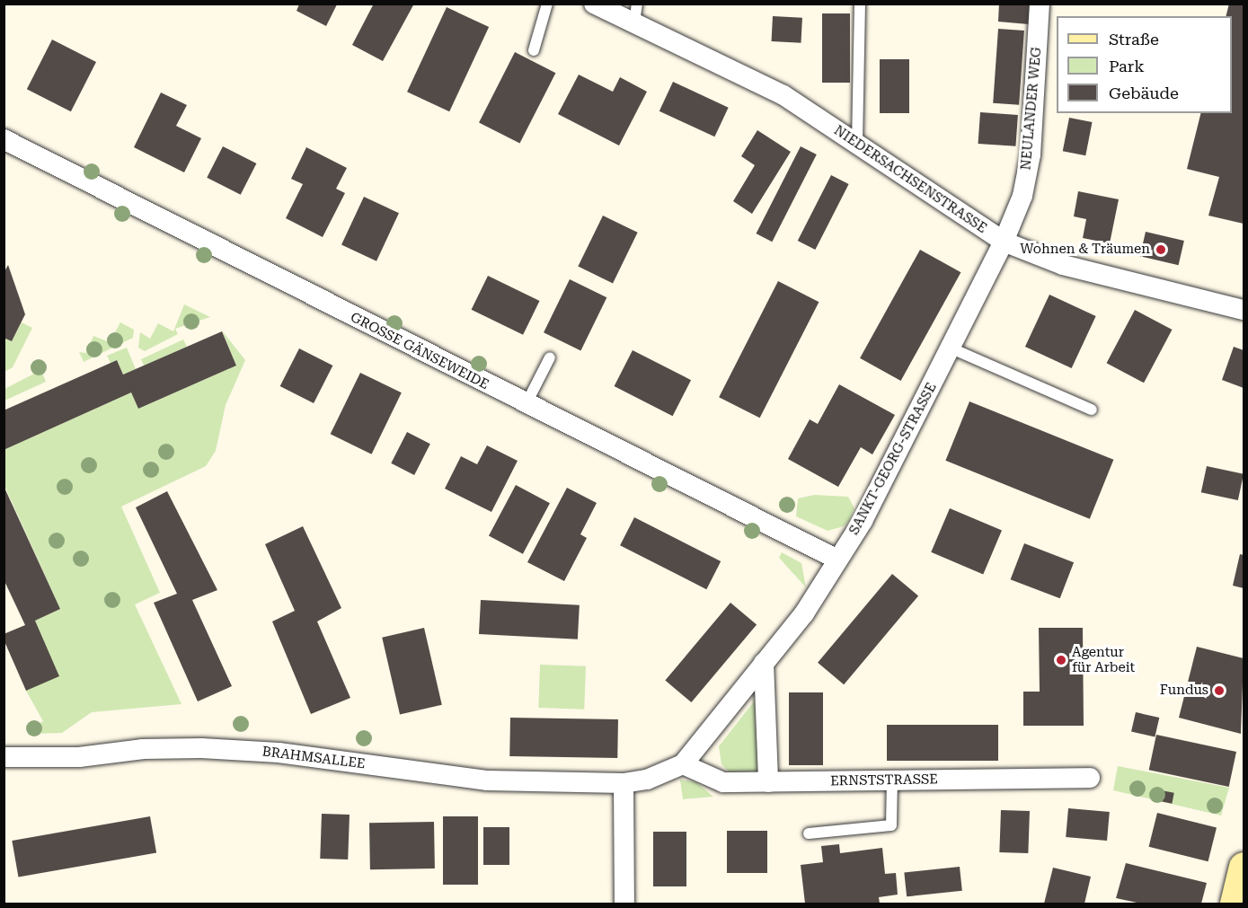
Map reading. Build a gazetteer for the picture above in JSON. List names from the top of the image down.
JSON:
{
  "streets": {
    "street": [
      "NEULANDER WEG",
      "NIEDERSACHSENSTRASSE",
      "GROSSE GÄNSEWEIDE",
      "SANKT-GEORG-STRASSE",
      "BRAHMSALLEE",
      "ERNSTSTRASSE"
    ]
  },
  "crossings": [
    ["NEULANDER WEG", "NIEDERSACHSENSTRASSE"],
    ["NEULANDER WEG", "SANKT-GEORG-STRASSE"],
    ["NIEDERSACHSENSTRASSE", "SANKT-GEORG-STRASSE"],
    ["GROSSE GÄNSEWEIDE", "SANKT-GEORG-STRASSE"],
    ["SANKT-GEORG-STRASSE", "BRAHMSALLEE"],
    ["SANKT-GEORG-STRASSE", "ERNSTSTRASSE"]
  ],
  "places": ["Wohnen & Träumen", "Agentur für Arbeit", "Fundus"],
  "legend": ["Straße", "Park", "Gebäude"]
}
